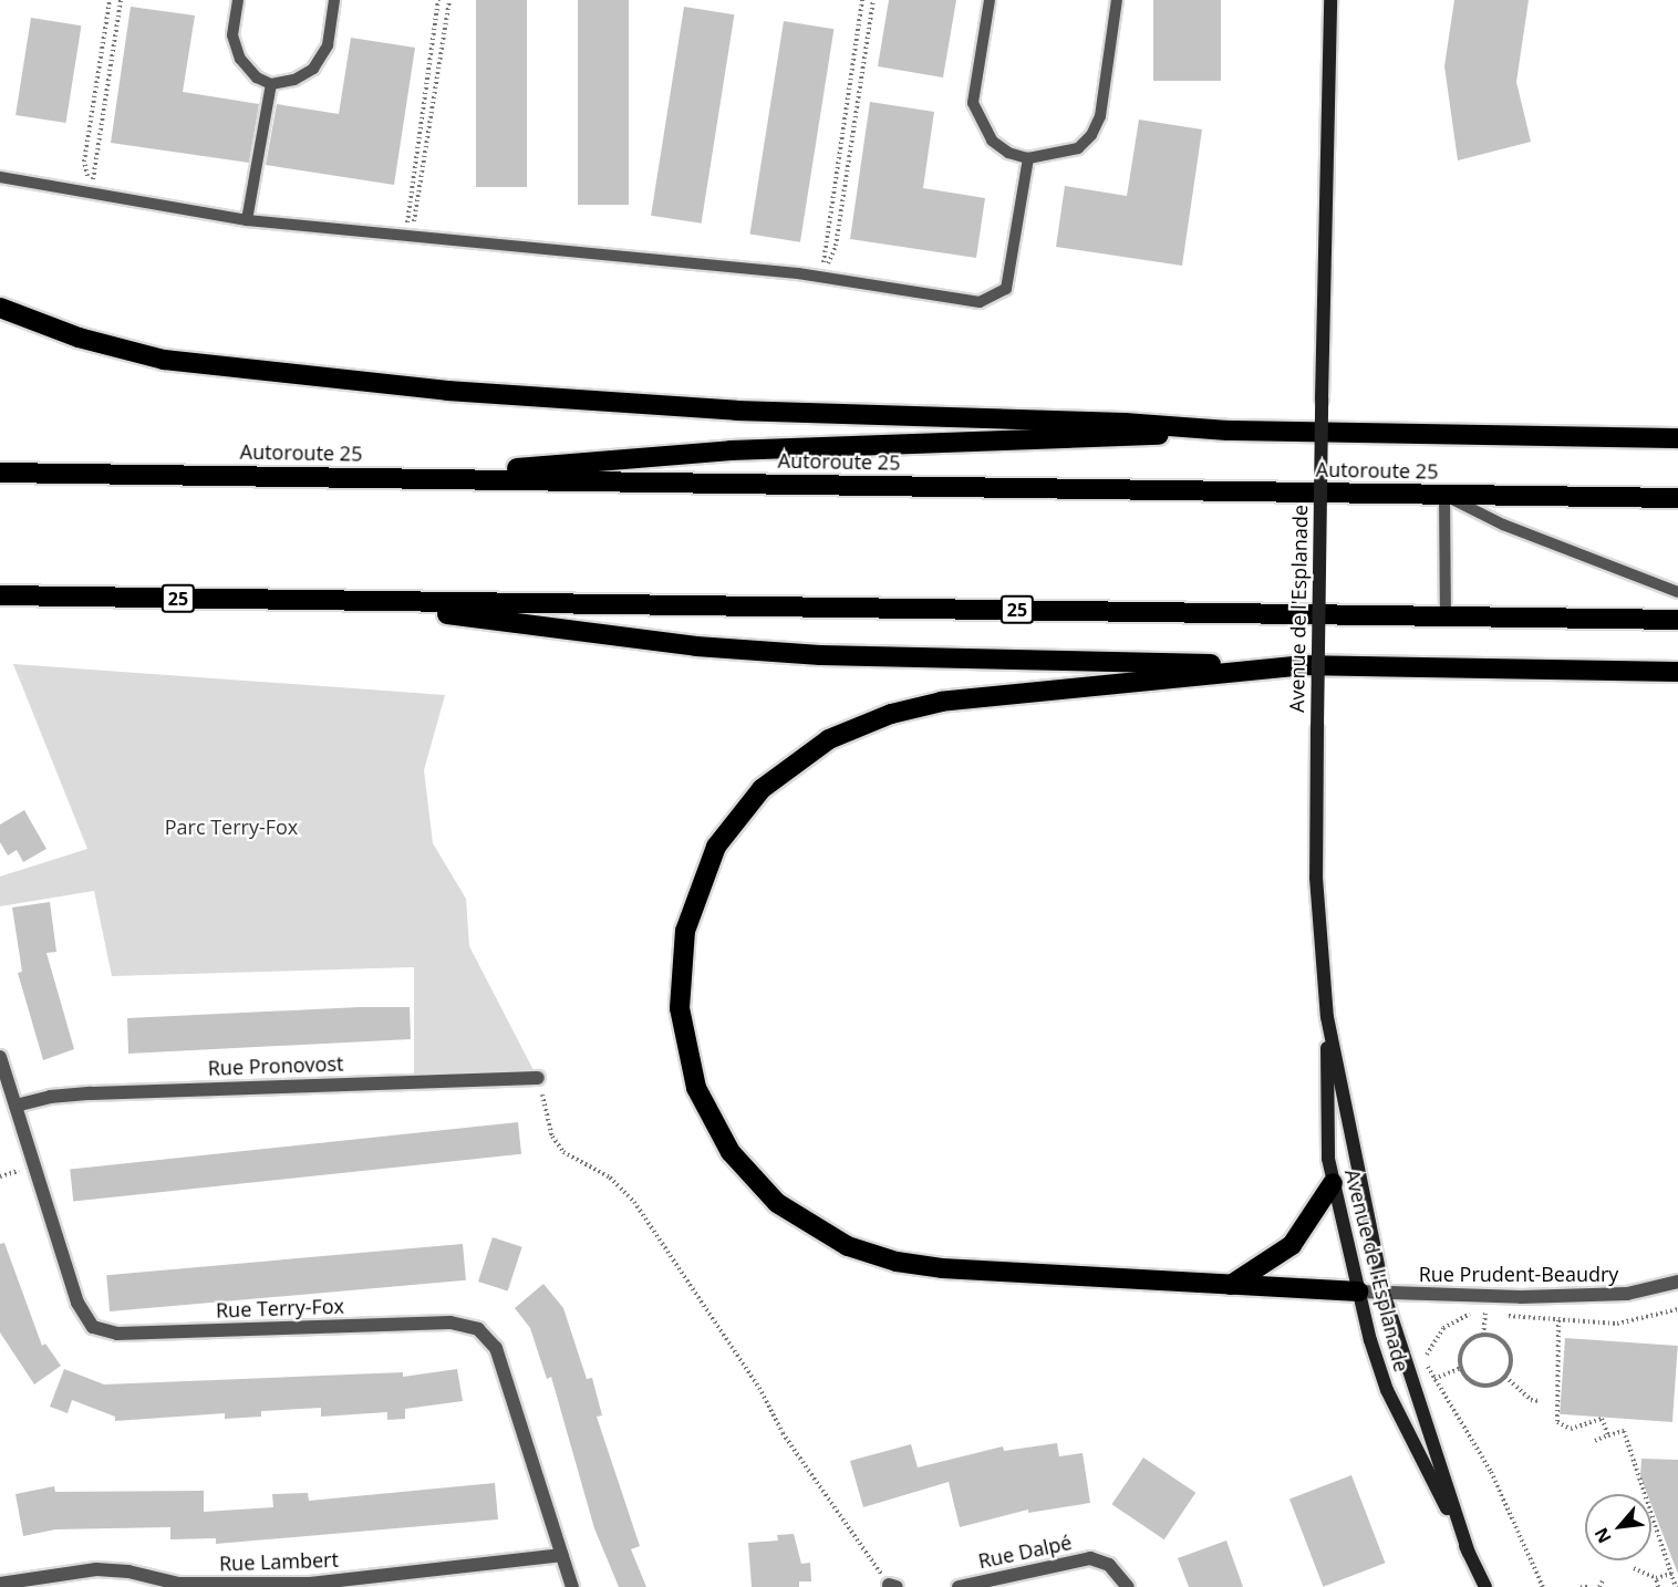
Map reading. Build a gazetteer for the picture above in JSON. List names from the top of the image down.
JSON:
{
  "streets": {
    "highway": ["Autoroute 25", "25"],
    "street": [
      "Avenue de l'Esplanade",
      "Rue Pronovost",
      "Rue Prudent-Beaudry",
      "Rue Terry-Fox",
      "Rue Dalpé",
      "Rue Lambert"
    ]
  },
  "crossings": [
    ["Avenue de l'Esplanade", "Rue Prudent-Beaudry"],
    ["Rue Pronovost", "Rue Terry-Fox"],
    ["Rue Terry-Fox", "Rue Lambert"]
  ],
  "parks": ["Parc Terry-Fox"],
  "north": "bottom left"
}
